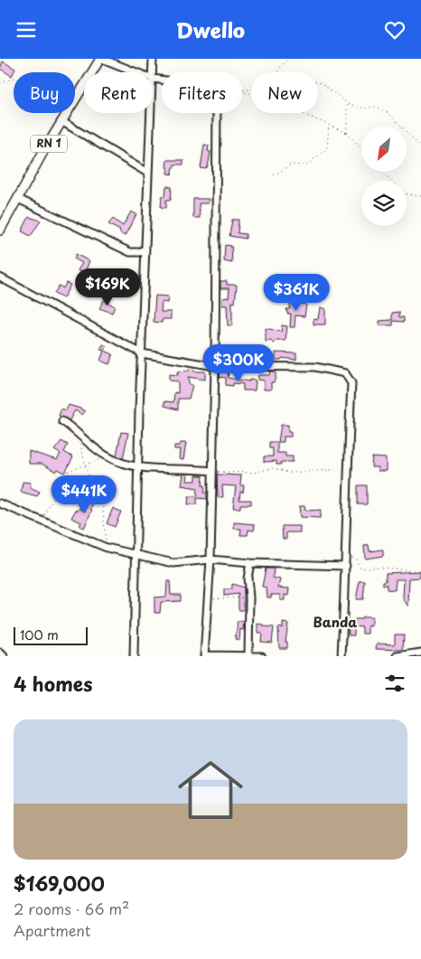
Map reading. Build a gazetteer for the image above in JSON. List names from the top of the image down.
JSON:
{
  "streets": {
    "main road": ["RN 1"]
  },
  "districts": ["Banda"],
  "scale_bar": "100 m",
  "north": "bottom left",
  "page": {
    "header": "Dwello",
    "chip": [
      "Buy",
      "Rent",
      "Filters",
      "New"
    ],
    "price": [
      "$169K",
      "$361K",
      "$300K",
      "$441K"
    ],
    "scale": "100 m",
    "heading": "4 homes",
    "list": [
      {
        "name": "$169,000",
        "note": "2 rooms · 66 m² · Apartment"
      }
    ]
  }
}
